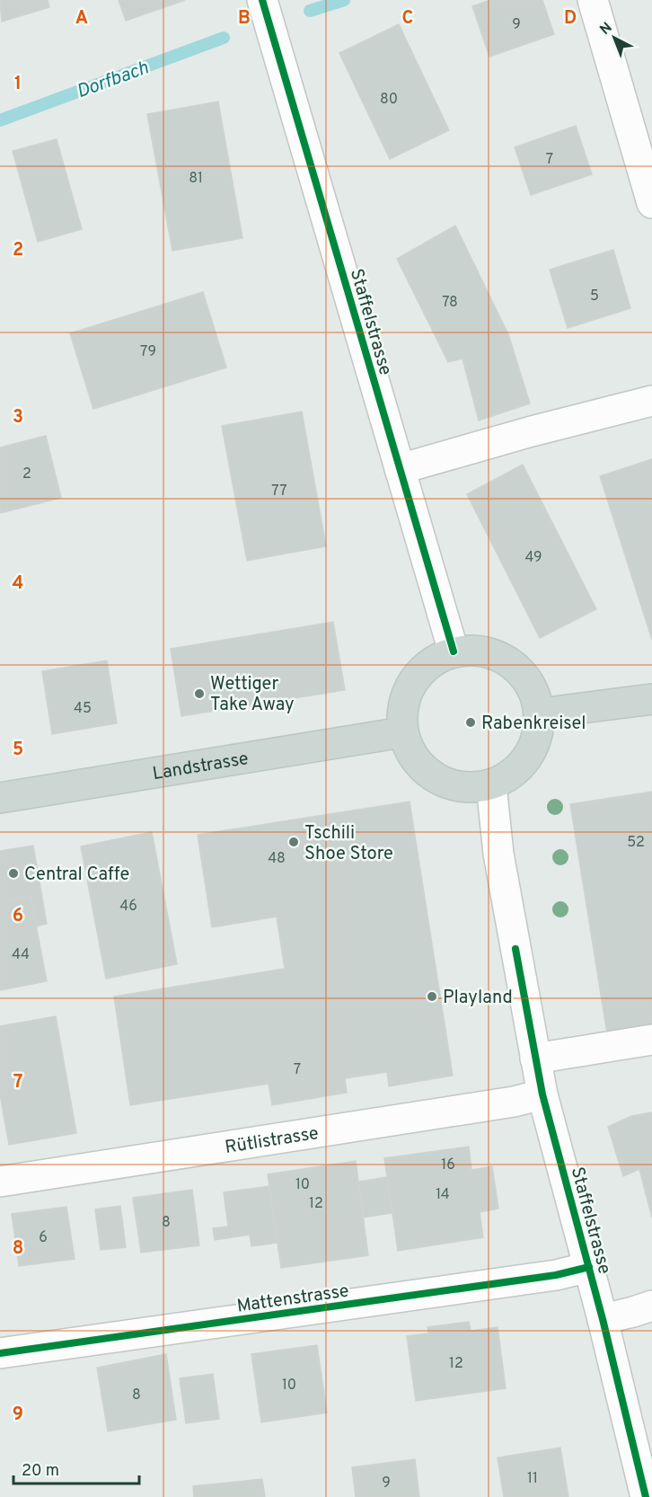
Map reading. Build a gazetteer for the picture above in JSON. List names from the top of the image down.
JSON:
{
  "streets": {
    "main road": ["Landstrasse"],
    "street": ["Staffelstrasse", "Rütlistrasse", "Mattenstrasse"]
  },
  "crossings": [
    ["Staffelstrasse", "Landstrasse"],
    ["Staffelstrasse", "Rütlistrasse"],
    ["Staffelstrasse", "Mattenstrasse"]
  ],
  "water": ["Dorfbach"],
  "places": [
    "Wettiger Take Away",
    "Rabenkreisel",
    "Tschili Shoe Store",
    "Central Caffe",
    "Playland"
  ],
  "house_numbers": [
    "9",
    "80",
    "7",
    "81",
    "5",
    "78",
    "79",
    "2",
    "77",
    "49",
    "45",
    "52",
    "48",
    "46",
    "44",
    "7",
    "16",
    "10",
    "14",
    "12",
    "8",
    "6",
    "12",
    "10",
    "8",
    "11",
    "9"
  ],
  "scale_bar": "20 m",
  "north": "top left",
  "grid": {
    "columns": [
      "A",
      "B",
      "C",
      "D"
    ],
    "rows": [
      "1",
      "2",
      "3",
      "4",
      "5",
      "6",
      "7",
      "8",
      "9"
    ]
  }
}
